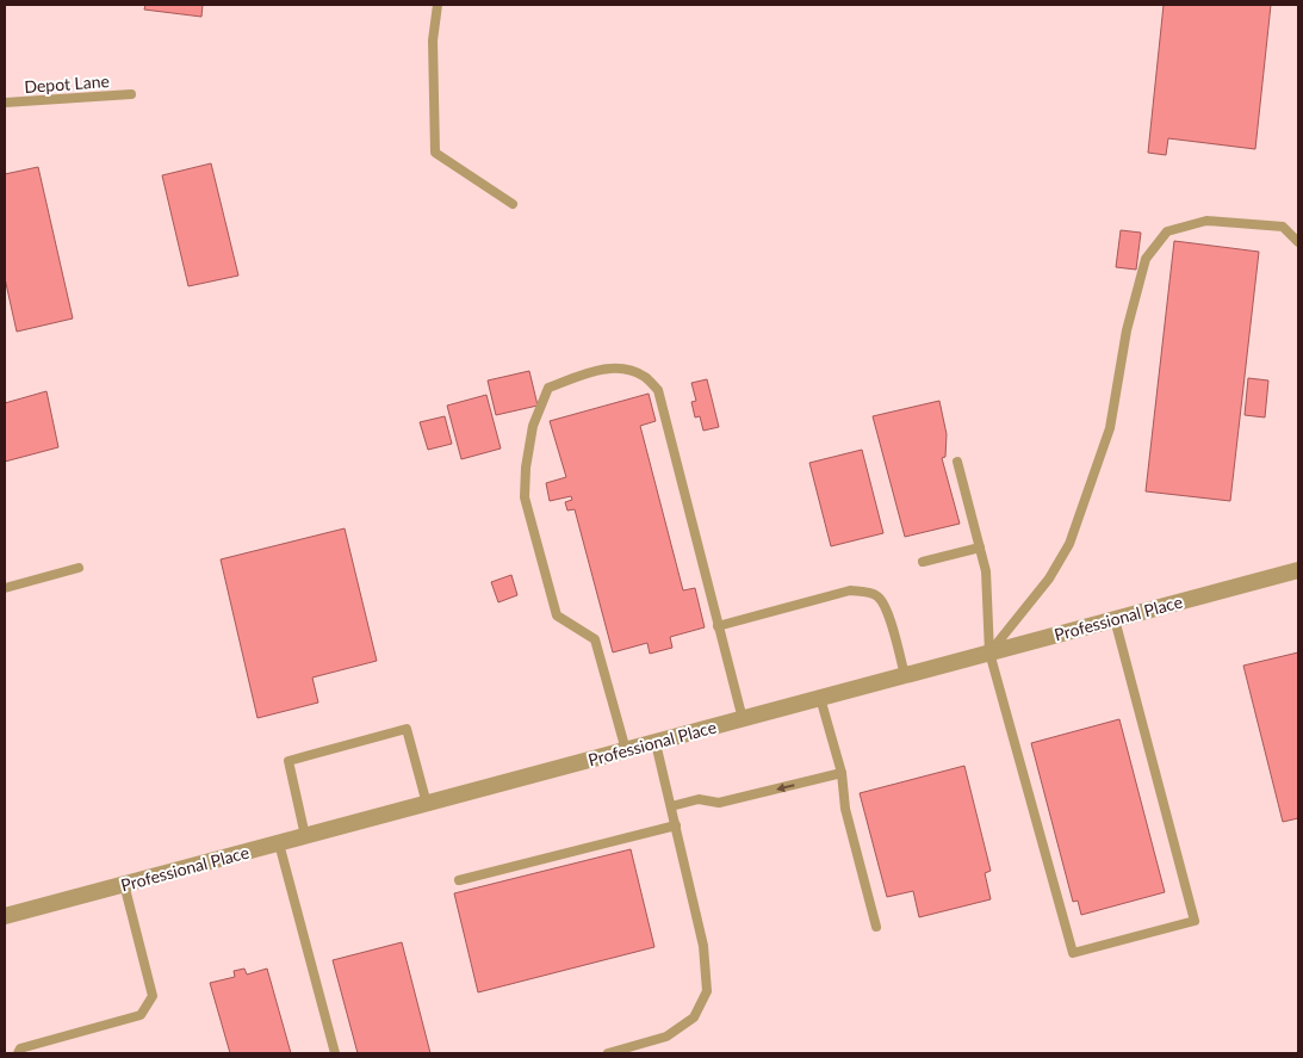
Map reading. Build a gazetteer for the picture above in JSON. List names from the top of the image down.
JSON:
{
  "streets": {
    "street": ["Professional Place"],
    "lane": ["Depot Lane"]
  }
}
